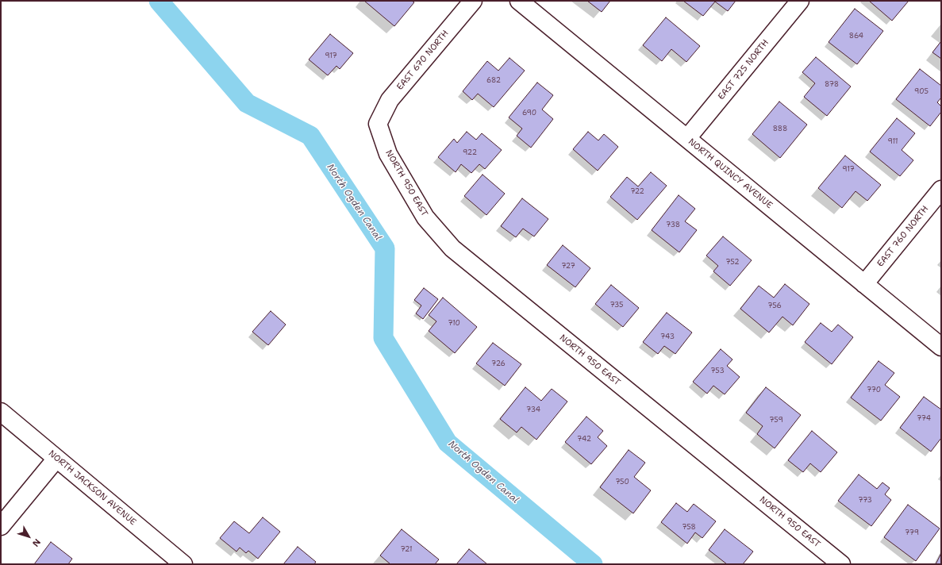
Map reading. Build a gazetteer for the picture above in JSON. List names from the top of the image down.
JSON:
{
  "streets": {
    "street": [
      "EAST 670 NORTH",
      "EAST 725 NORTH",
      "NORTH QUINCY AVENUE",
      "NORTH 950 EAST",
      "EAST 760 NORTH",
      "NORTH JACKSON AVENUE"
    ]
  },
  "crossings": [
    ["EAST 670 NORTH", "NORTH 950 EAST"],
    ["EAST 725 NORTH", "NORTH QUINCY AVENUE"],
    ["NORTH QUINCY AVENUE", "EAST 760 NORTH"]
  ],
  "water": ["North Ogden Canal"],
  "house_numbers": [
    "864",
    "917",
    "682",
    "878",
    "905",
    "690",
    "888",
    "911",
    "922",
    "917",
    "722",
    "738",
    "752",
    "727",
    "735",
    "756",
    "710",
    "743",
    "726",
    "753",
    "770",
    "734",
    "774",
    "759",
    "742",
    "750",
    "773",
    "758",
    "779",
    "721"
  ],
  "north": "bottom right"
}
